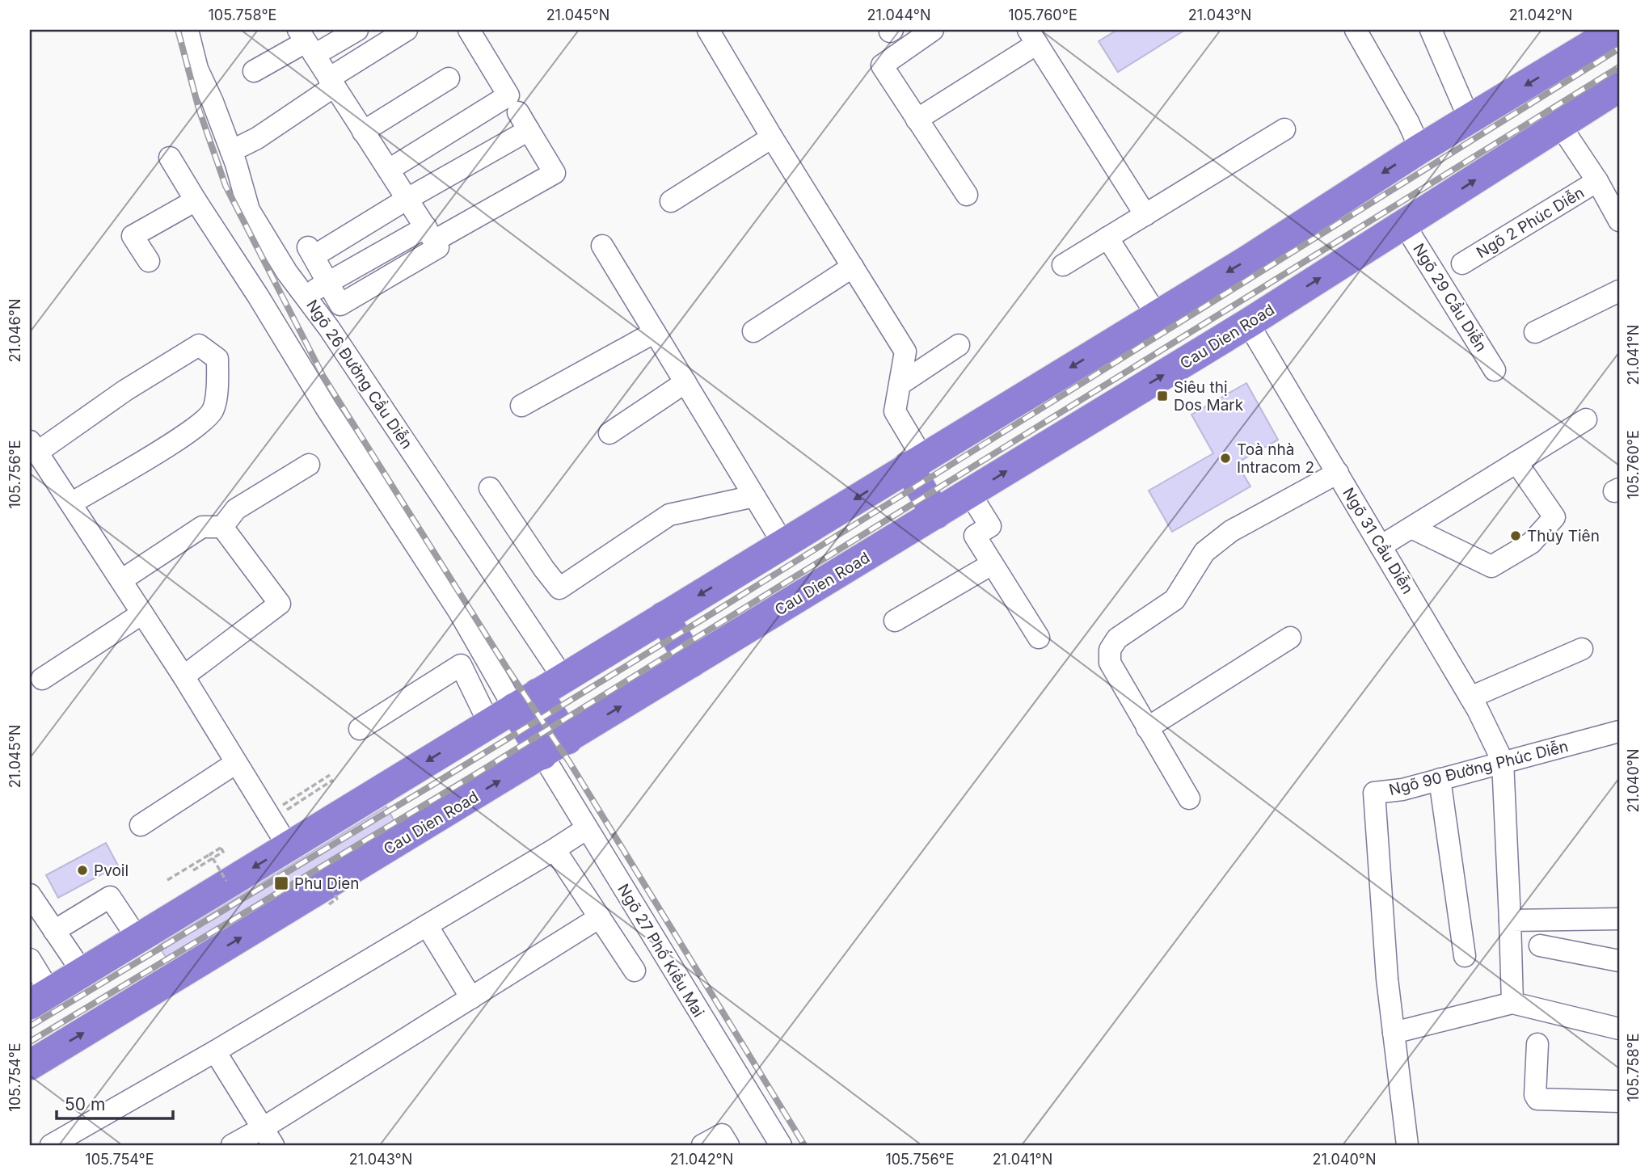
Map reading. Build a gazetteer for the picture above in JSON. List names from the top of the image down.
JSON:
{
  "streets": {
    "highway": ["Cau Dien Road"],
    "street": [
      "Ngõ 2 Phúc Diễn",
      "Ngõ 29 Cầu Diễn",
      "Ngõ 26 Đường Cầu Diễn",
      "Ngõ 31 Cầu Diễn",
      "Ngõ 90 Đường Phúc Diễn",
      "Ngõ 27 Phố Kiều Mai"
    ]
  },
  "crossings": [
    ["Ngõ 29 Cầu Diễn", "Cau Dien Road"],
    ["Cau Dien Road", "Ngõ 31 Cầu Diễn"],
    ["Cau Dien Road", "Ngõ 27 Phố Kiều Mai"],
    ["Ngõ 31 Cầu Diễn", "Ngõ 90 Đường Phúc Diễn"]
  ],
  "places": {
    "transit": ["Siêu thị Dos Mark", "Phu Dien"],
    "other": ["Toà nhà Intracom 2", "Thủy Tiên", "Pvoil"]
  },
  "scale_bar": "50 m",
  "coordinates": [
    "105.758°E",
    "21.045°N",
    "21.044°N",
    "105.760°E",
    "21.043°N",
    "21.042°N",
    "21.046°N",
    "21.041°N",
    "105.756°E",
    "21.040°N",
    "105.754°E"
  ]
}
